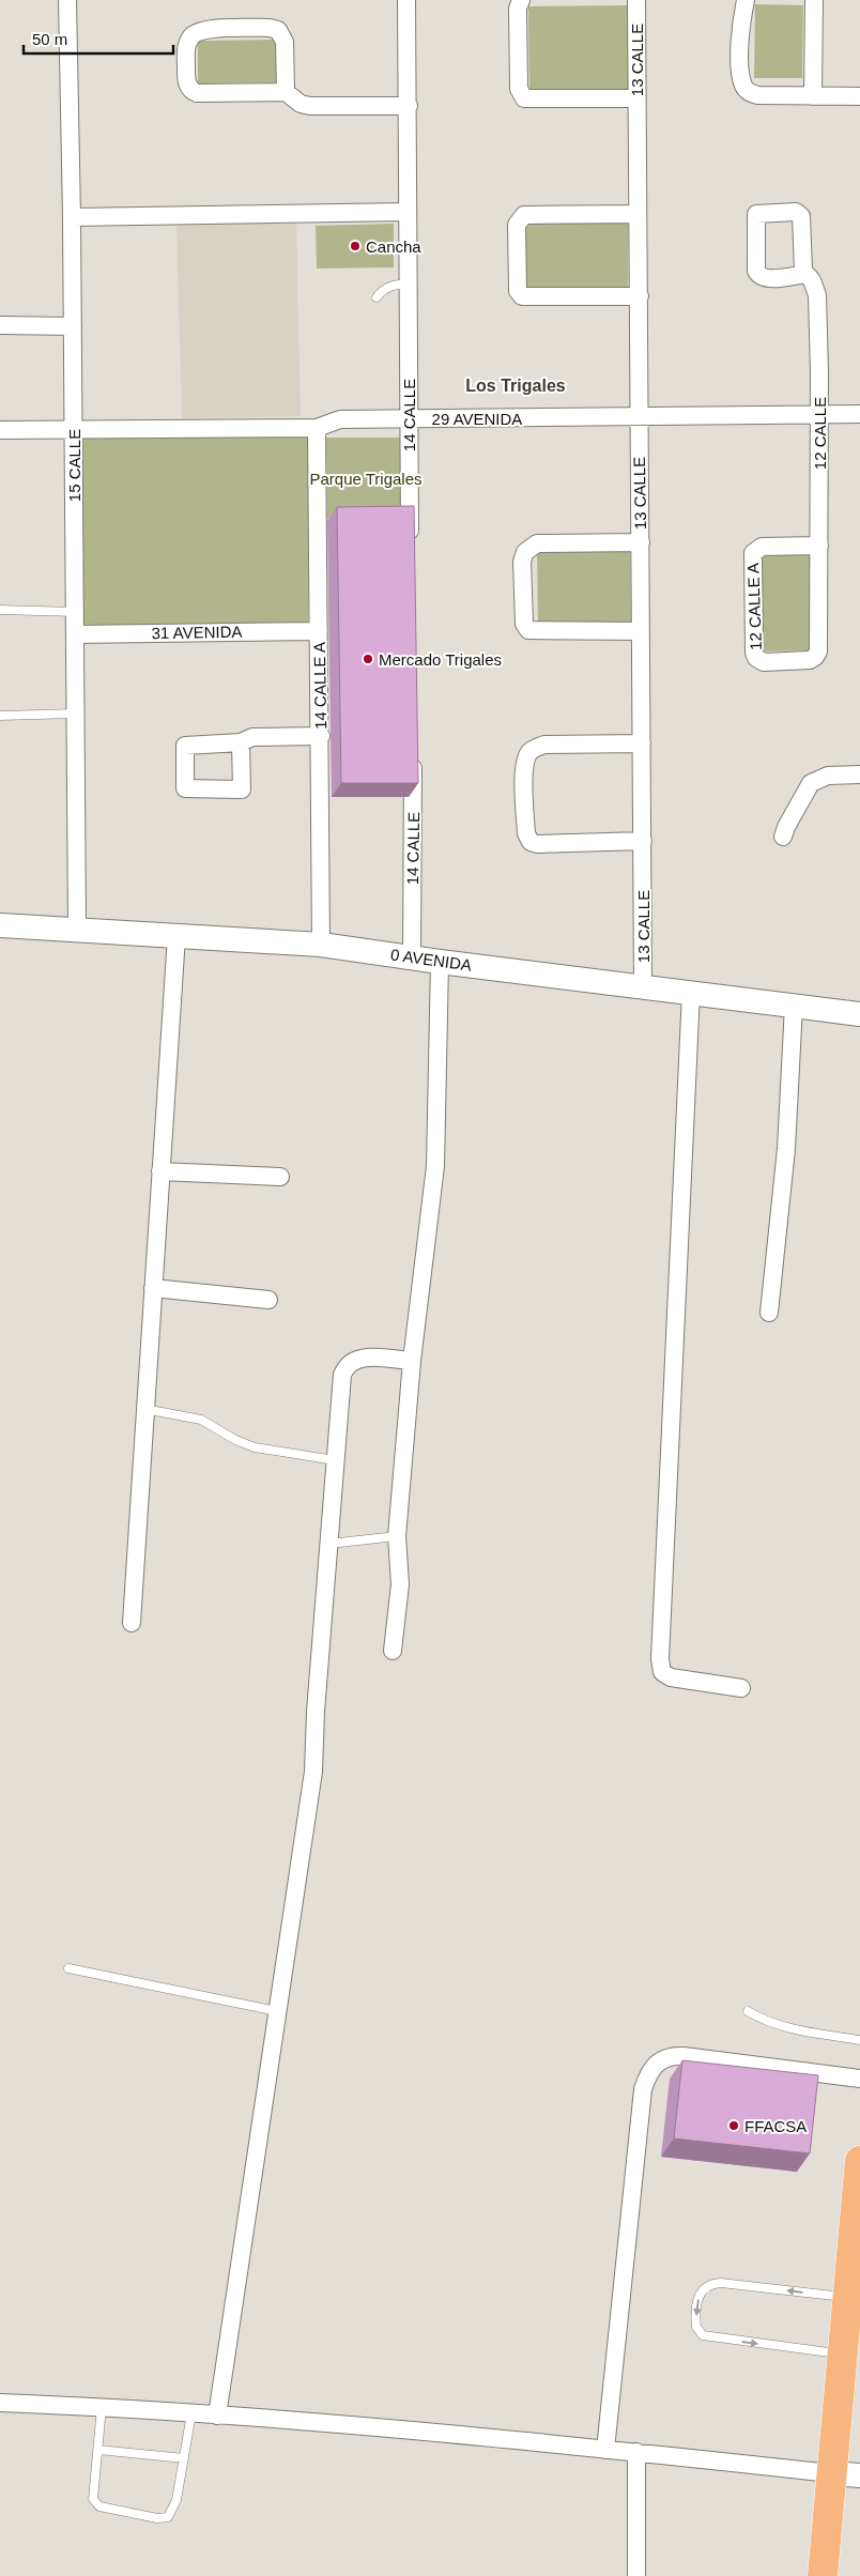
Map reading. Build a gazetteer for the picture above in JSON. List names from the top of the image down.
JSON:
{
  "streets": {
    "street": [
      "13 CALLE",
      "14 CALLE",
      "29 AVENIDA",
      "12 CALLE",
      "15 CALLE",
      "12 CALLE A",
      "31 AVENIDA",
      "14 CALLE A",
      "0 AVENIDA"
    ]
  },
  "crossings": [
    ["13 CALLE", "29 AVENIDA"],
    ["13 CALLE", "0 AVENIDA"],
    ["14 CALLE", "29 AVENIDA"],
    ["14 CALLE", "0 AVENIDA"],
    ["29 AVENIDA", "12 CALLE"],
    ["29 AVENIDA", "15 CALLE"],
    ["29 AVENIDA", "14 CALLE A"],
    ["12 CALLE", "12 CALLE A"],
    ["15 CALLE", "31 AVENIDA"],
    ["15 CALLE", "0 AVENIDA"],
    ["31 AVENIDA", "14 CALLE A"],
    ["14 CALLE A", "0 AVENIDA"]
  ],
  "districts": ["Los Trigales"],
  "parks": ["Parque Trigales"],
  "places": ["Cancha", "Mercado Trigales", "FFACSA"],
  "scale_bar": "50 m"
}
